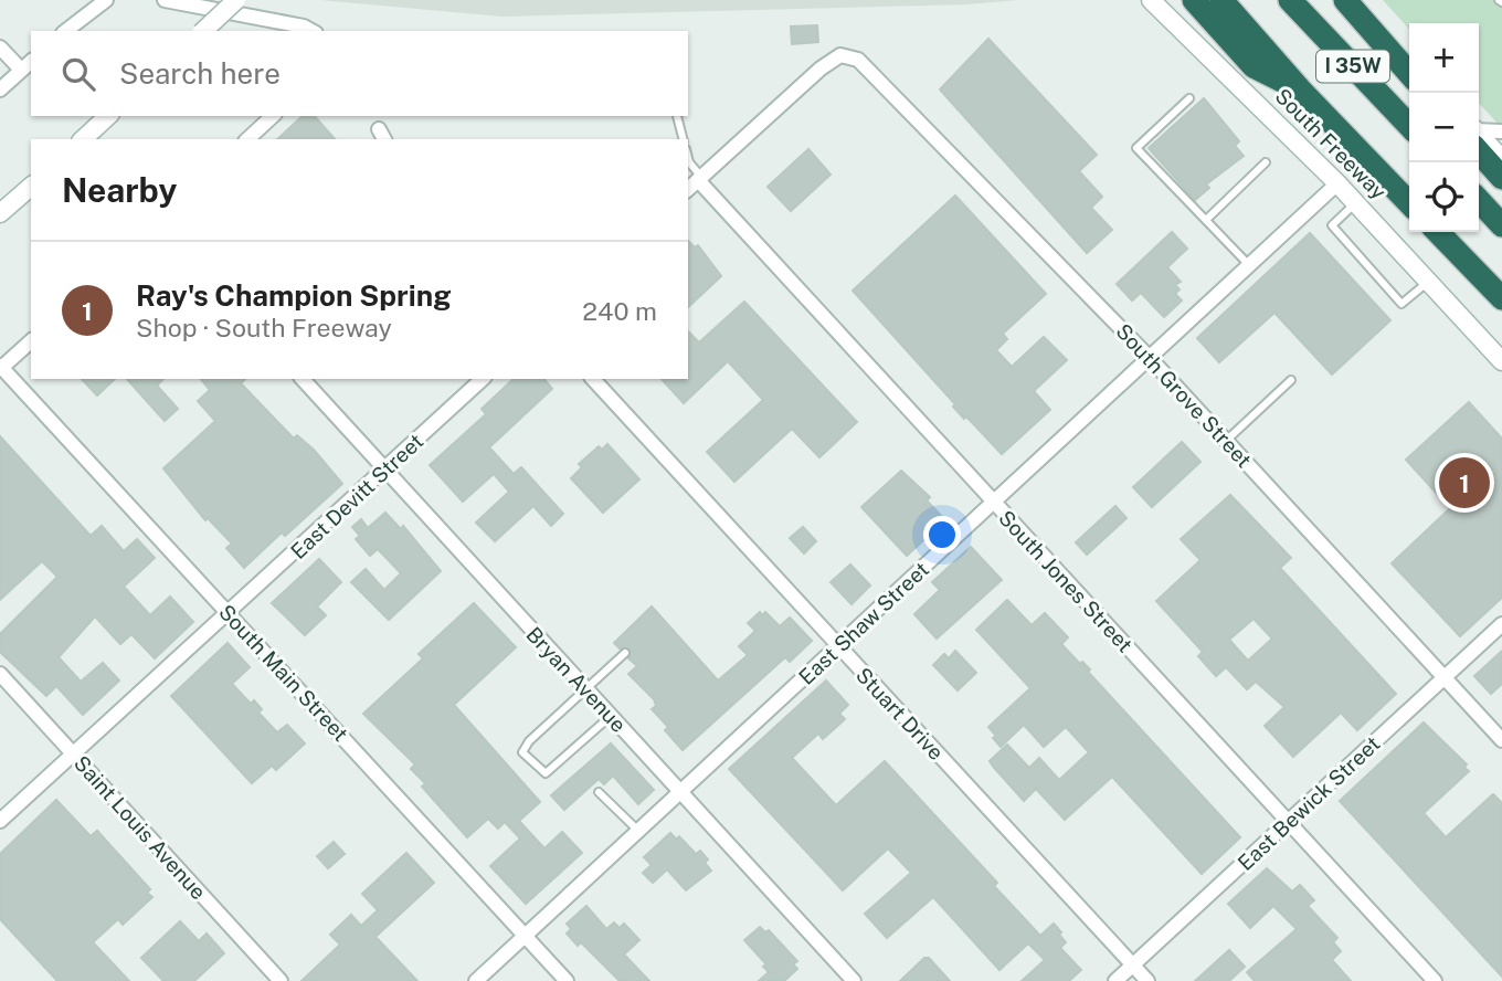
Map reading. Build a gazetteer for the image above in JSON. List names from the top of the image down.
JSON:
{
  "streets": {
    "highway": ["I 35W", "South Freeway"],
    "street": [
      "South Grove Street",
      "East Devitt Street",
      "South Jones Street",
      "East Shaw Street",
      "South Main Street",
      "Bryan Avenue",
      "Stuart Drive",
      "East Bewick Street",
      "Saint Louis Avenue"
    ]
  },
  "crossings": [
    ["South Freeway", "East Shaw Street"],
    ["South Grove Street", "South Jones Street"],
    ["South Grove Street", "East Shaw Street"],
    ["South Grove Street", "East Bewick Street"],
    ["East Devitt Street", "South Main Street"],
    ["East Devitt Street", "Bryan Avenue"],
    ["East Devitt Street", "Saint Louis Avenue"],
    ["South Jones Street", "East Shaw Street"],
    ["South Jones Street", "East Bewick Street"],
    ["East Shaw Street", "South Main Street"],
    ["East Shaw Street", "Bryan Avenue"],
    ["East Shaw Street", "Stuart Drive"],
    ["Stuart Drive", "East Bewick Street"]
  ],
  "page": {
    "map_buttons": ["+", "−"],
    "search": "Search here",
    "heading": "Nearby",
    "list": [
      {
        "mark": "1",
        "name": "Ray's Champion Spring",
        "note": "Shop · South Freeway",
        "value": "240 m"
      }
    ],
    "pins": "1"
  }
}
